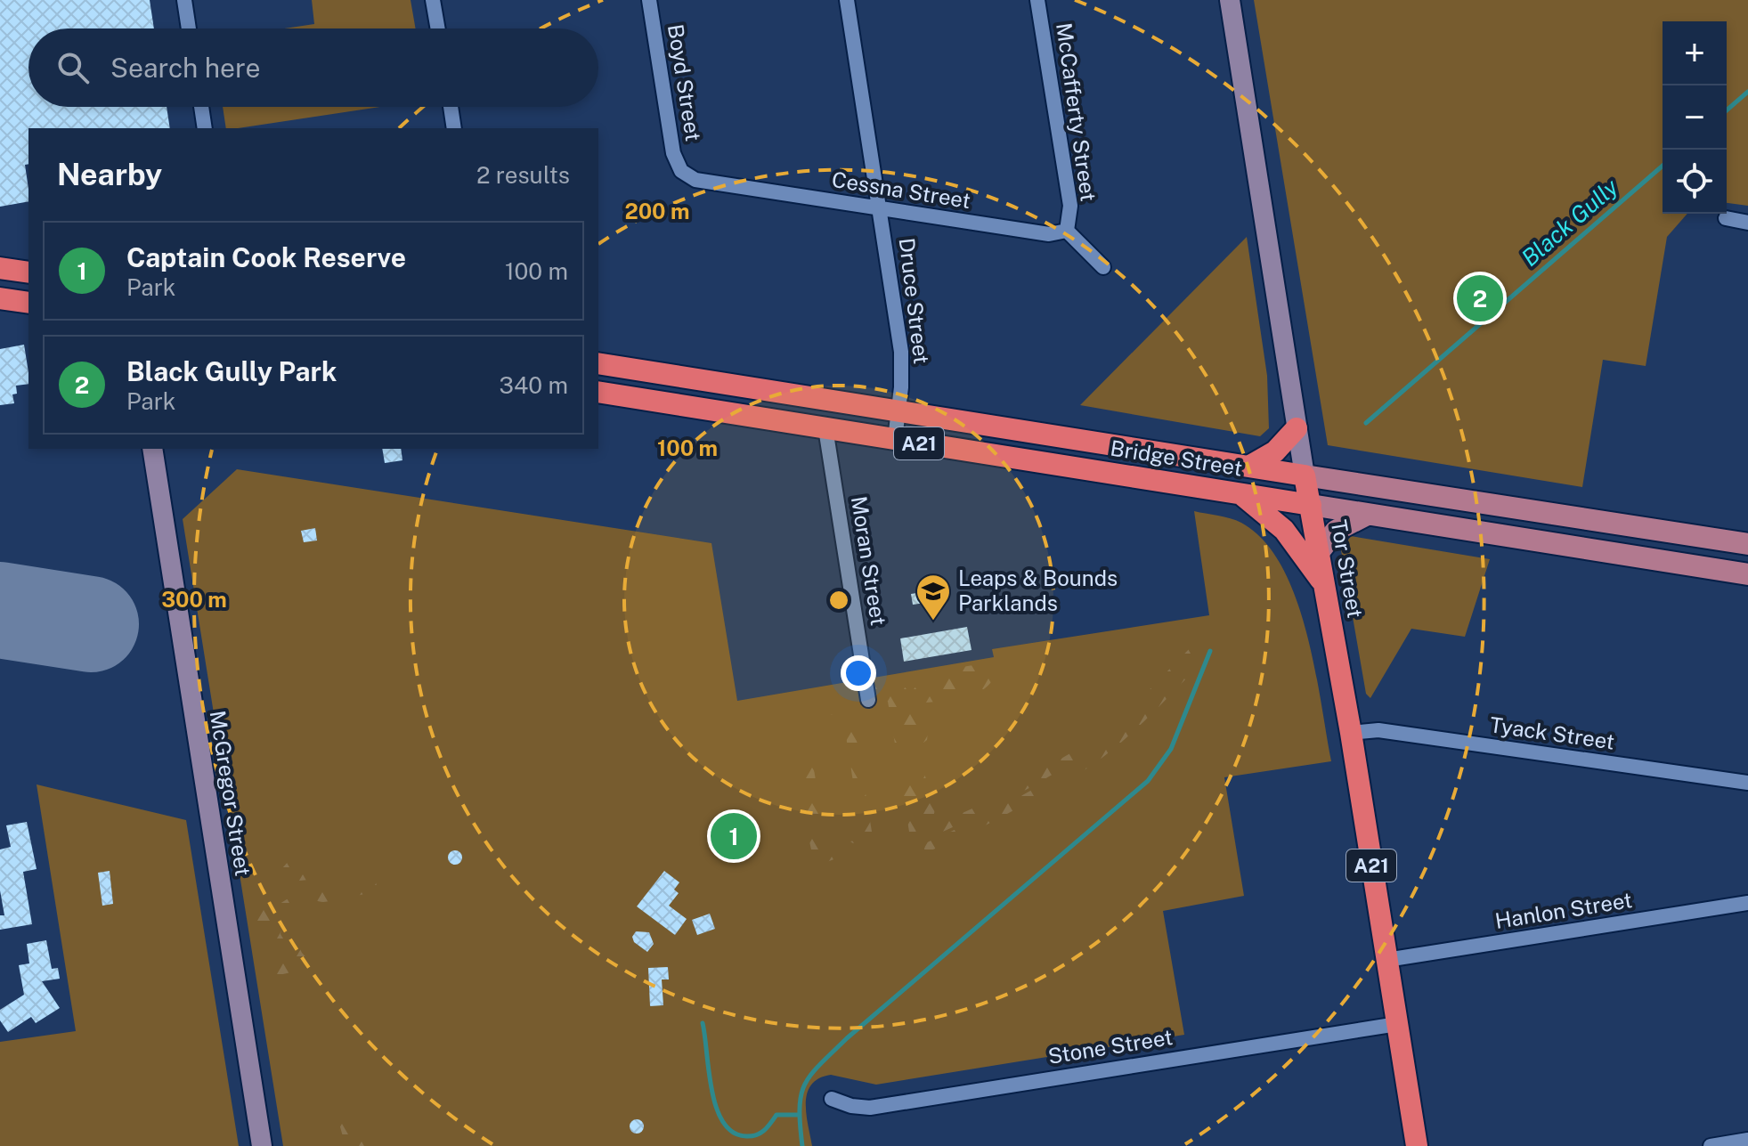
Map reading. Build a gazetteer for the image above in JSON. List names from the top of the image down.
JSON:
{
  "streets": {
    "highway": ["A21", "Bridge Street", "Tor Street"],
    "street": [
      "Boyd Street",
      "McCafferty Street",
      "Cessna Street",
      "Druce Street",
      "Moran Street",
      "Tyack Street",
      "McGregor Street",
      "Hanlon Street",
      "Stone Street"
    ]
  },
  "crossings": [
    ["Boyd Street", "Cessna Street"],
    ["McCafferty Street", "Cessna Street"],
    ["Cessna Street", "Druce Street"],
    ["Druce Street", "Bridge Street"],
    ["A21", "Bridge Street"],
    ["A21", "Tor Street"],
    ["Bridge Street", "Moran Street"],
    ["Bridge Street", "Tor Street"],
    ["Tor Street", "Tyack Street"],
    ["Tor Street", "Hanlon Street"],
    ["Tor Street", "Stone Street"]
  ],
  "water": ["Black Gully"],
  "places": {
    "school or university": ["Leaps & Bounds Parklands"]
  },
  "page": {
    "map_buttons": ["+", "−"],
    "search": "Search here",
    "heading": ["Nearby", "2 results"],
    "list": [
      {
        "mark": "1",
        "name": "Captain Cook Reserve",
        "note": "Park",
        "value": "100 m"
      },
      {
        "mark": "2",
        "name": "Black Gully Park",
        "note": "Park",
        "value": "340 m"
      }
    ],
    "pins": ["2", "1"]
  },
  "rings": ["200 m", "100 m", "300 m"]
}
